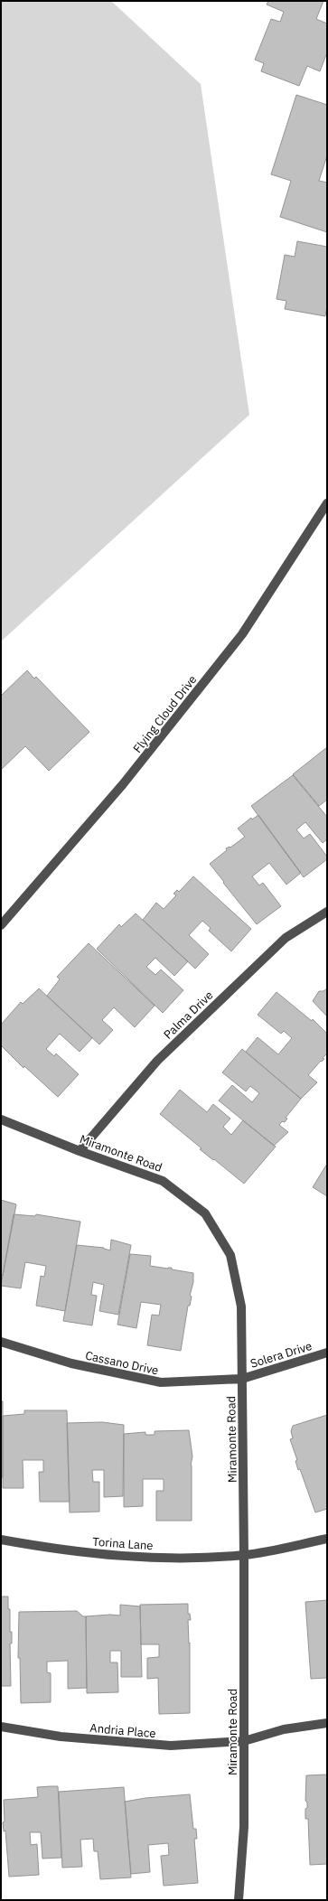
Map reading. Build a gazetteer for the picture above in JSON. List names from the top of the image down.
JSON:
{
  "streets": {
    "street": [
      "Flying Cloud Drive",
      "Palma Drive",
      "Miramonte Road",
      "Solera Drive",
      "Cassano Drive",
      "Torina Lane",
      "Andria Place"
    ]
  },
  "crossings": [
    ["Palma Drive", "Miramonte Road"],
    ["Miramonte Road", "Solera Drive"],
    ["Miramonte Road", "Cassano Drive"],
    ["Miramonte Road", "Torina Lane"],
    ["Miramonte Road", "Andria Place"],
    ["Solera Drive", "Cassano Drive"]
  ]
}
